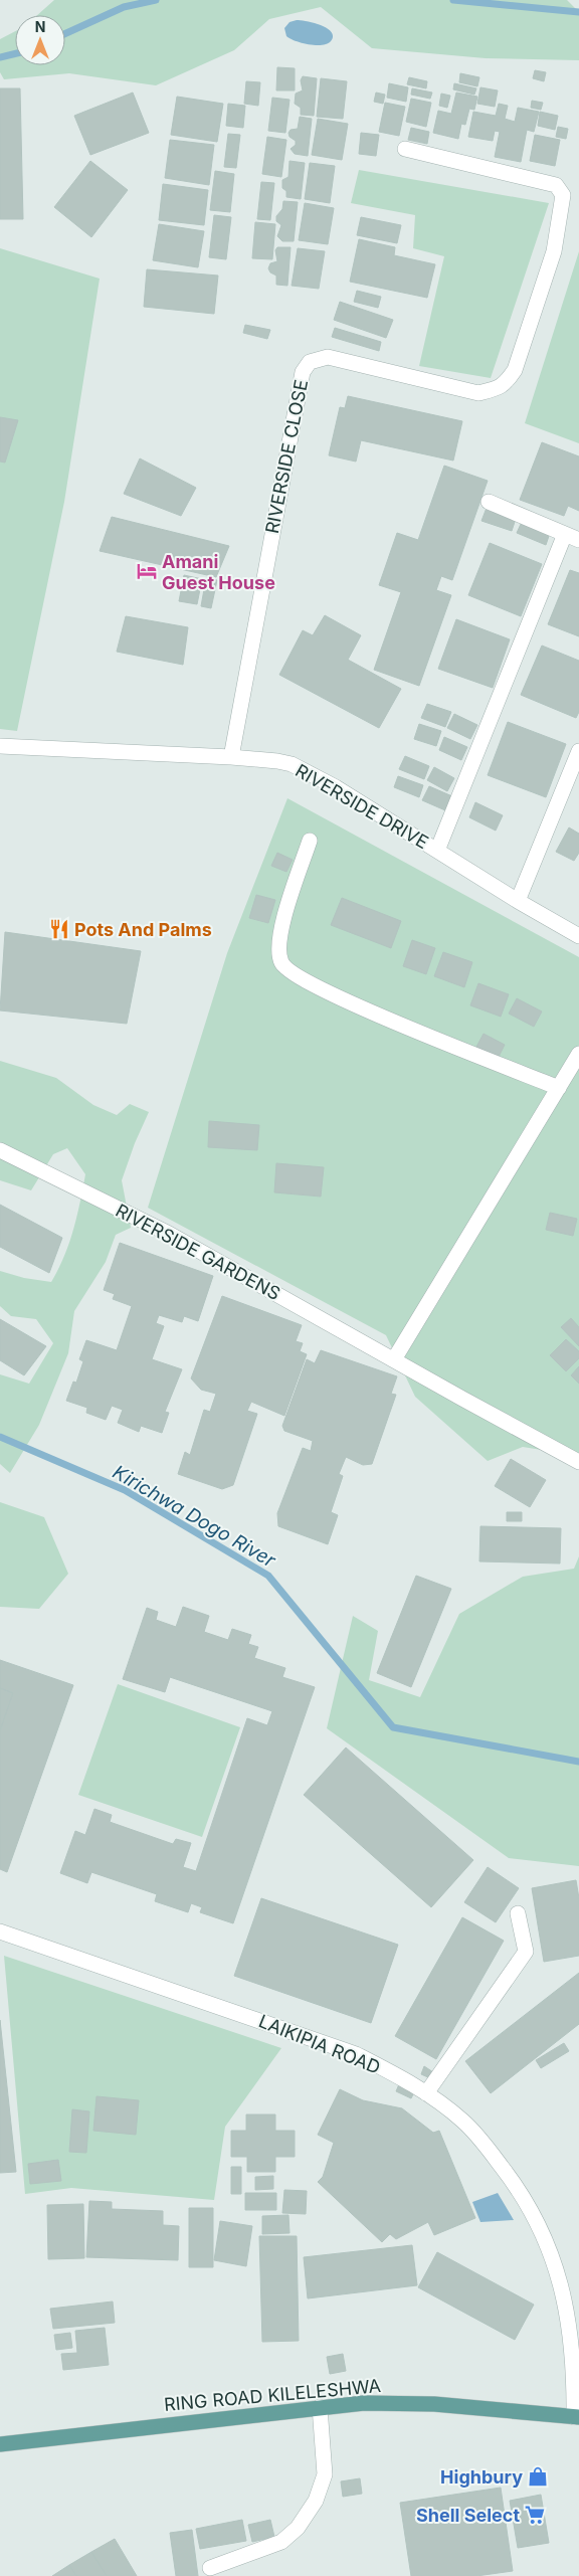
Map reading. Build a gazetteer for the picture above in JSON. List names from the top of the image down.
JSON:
{
  "streets": {
    "main road": ["RING ROAD KILELESHWA"],
    "street": [
      "RIVERSIDE CLOSE",
      "RIVERSIDE DRIVE",
      "RIVERSIDE GARDENS",
      "LAIKIPIA ROAD"
    ]
  },
  "crossings": [
    ["RIVERSIDE CLOSE", "RIVERSIDE DRIVE"],
    ["LAIKIPIA ROAD", "RING ROAD KILELESHWA"]
  ],
  "water": ["Kirichwa Dogo River"],
  "places": {
    "hotel": ["Amani Guest House"],
    "restaurant": ["Pots And Palms"],
    "shop": ["Highbury"],
    "supermarket": ["Shell Select"]
  },
  "north": "top"
}
